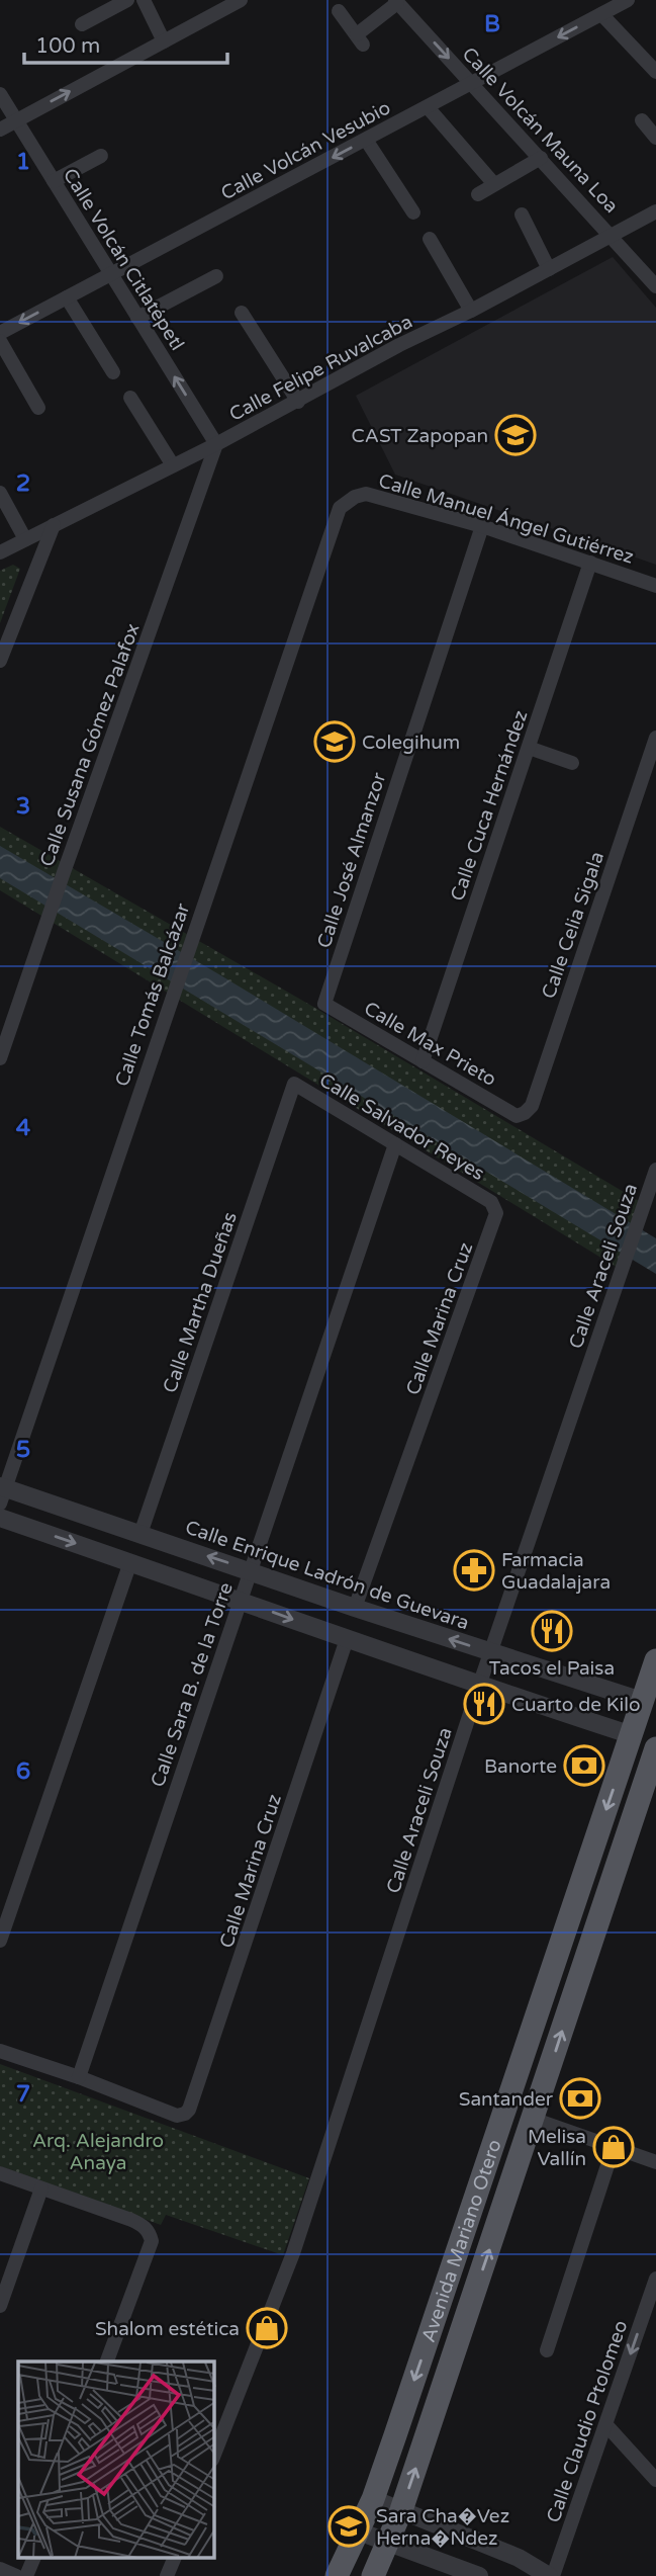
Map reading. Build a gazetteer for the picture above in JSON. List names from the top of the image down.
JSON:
{
  "streets": {
    "main road": ["Avenida Mariano Otero"],
    "street": [
      "Calle Volcán Mauna Loa",
      "Calle Volcán Vesubio",
      "Calle Volcán Citlatépetl",
      "Calle Felipe Ruvalcaba",
      "Calle Manuel Ángel Gutiérrez",
      "Calle Susana Gómez Palafox",
      "Calle Cuca Hernández",
      "Calle José Almanzor",
      "Calle Celia Sigala",
      "Calle Tomás Balcázar",
      "Calle Max Prieto",
      "Calle Salvador Reyes",
      "Calle Araceli Souza",
      "Calle Martha Dueñas",
      "Calle Marina Cruz",
      "Calle Enrique Ladrón de Guevara",
      "Calle Sara B. de la Torre",
      "Calle Claudio Ptolomeo"
    ]
  },
  "crossings": [
    ["Calle Volcán Mauna Loa", "Calle Volcán Vesubio"],
    ["Calle Volcán Mauna Loa", "Calle Felipe Ruvalcaba"],
    ["Calle Volcán Vesubio", "Calle Volcán Citlatépetl"],
    ["Calle Volcán Citlatépetl", "Calle Felipe Ruvalcaba"],
    ["Calle Volcán Citlatépetl", "Calle Susana Gómez Palafox"],
    ["Calle Felipe Ruvalcaba", "Calle Susana Gómez Palafox"],
    ["Calle Manuel Ángel Gutiérrez", "Calle Cuca Hernández"],
    ["Calle Manuel Ángel Gutiérrez", "Calle José Almanzor"],
    ["Calle Manuel Ángel Gutiérrez", "Calle Tomás Balcázar"],
    ["Calle Cuca Hernández", "Calle Max Prieto"],
    ["Calle José Almanzor", "Calle Max Prieto"],
    ["Calle Celia Sigala", "Calle Max Prieto"],
    ["Calle Tomás Balcázar", "Calle Enrique Ladrón de Guevara"],
    ["Calle Salvador Reyes", "Calle Martha Dueñas"],
    ["Calle Salvador Reyes", "Calle Marina Cruz"],
    ["Calle Salvador Reyes", "Calle Sara B. de la Torre"],
    ["Calle Araceli Souza", "Calle Enrique Ladrón de Guevara"],
    ["Calle Martha Dueñas", "Calle Enrique Ladrón de Guevara"],
    ["Calle Marina Cruz", "Calle Enrique Ladrón de Guevara"],
    ["Calle Marina Cruz", "Calle Sara B. de la Torre"],
    ["Calle Enrique Ladrón de Guevara", "Calle Sara B. de la Torre"],
    ["Calle Enrique Ladrón de Guevara", "Avenida Mariano Otero"]
  ],
  "parks": ["Arq. Alejandro Anaya"],
  "places": {
    "school or university": ["CAST Zapopan", "Colegihum", "Sara Cha�Vez Herna�Ndez"],
    "pharmacy": ["Farmacia Guadalajara"],
    "restaurant": ["Tacos el Paisa", "Cuarto de Kilo"],
    "bank": ["Banorte", "Santander"],
    "shop": ["Melisa Vallín", "Shalom estética"]
  },
  "scale_bar": "100 m",
  "grid": {
    "columns": ["B"],
    "rows": [
      "1",
      "2",
      "3",
      "4",
      "5",
      "6",
      "7"
    ]
  }
}
